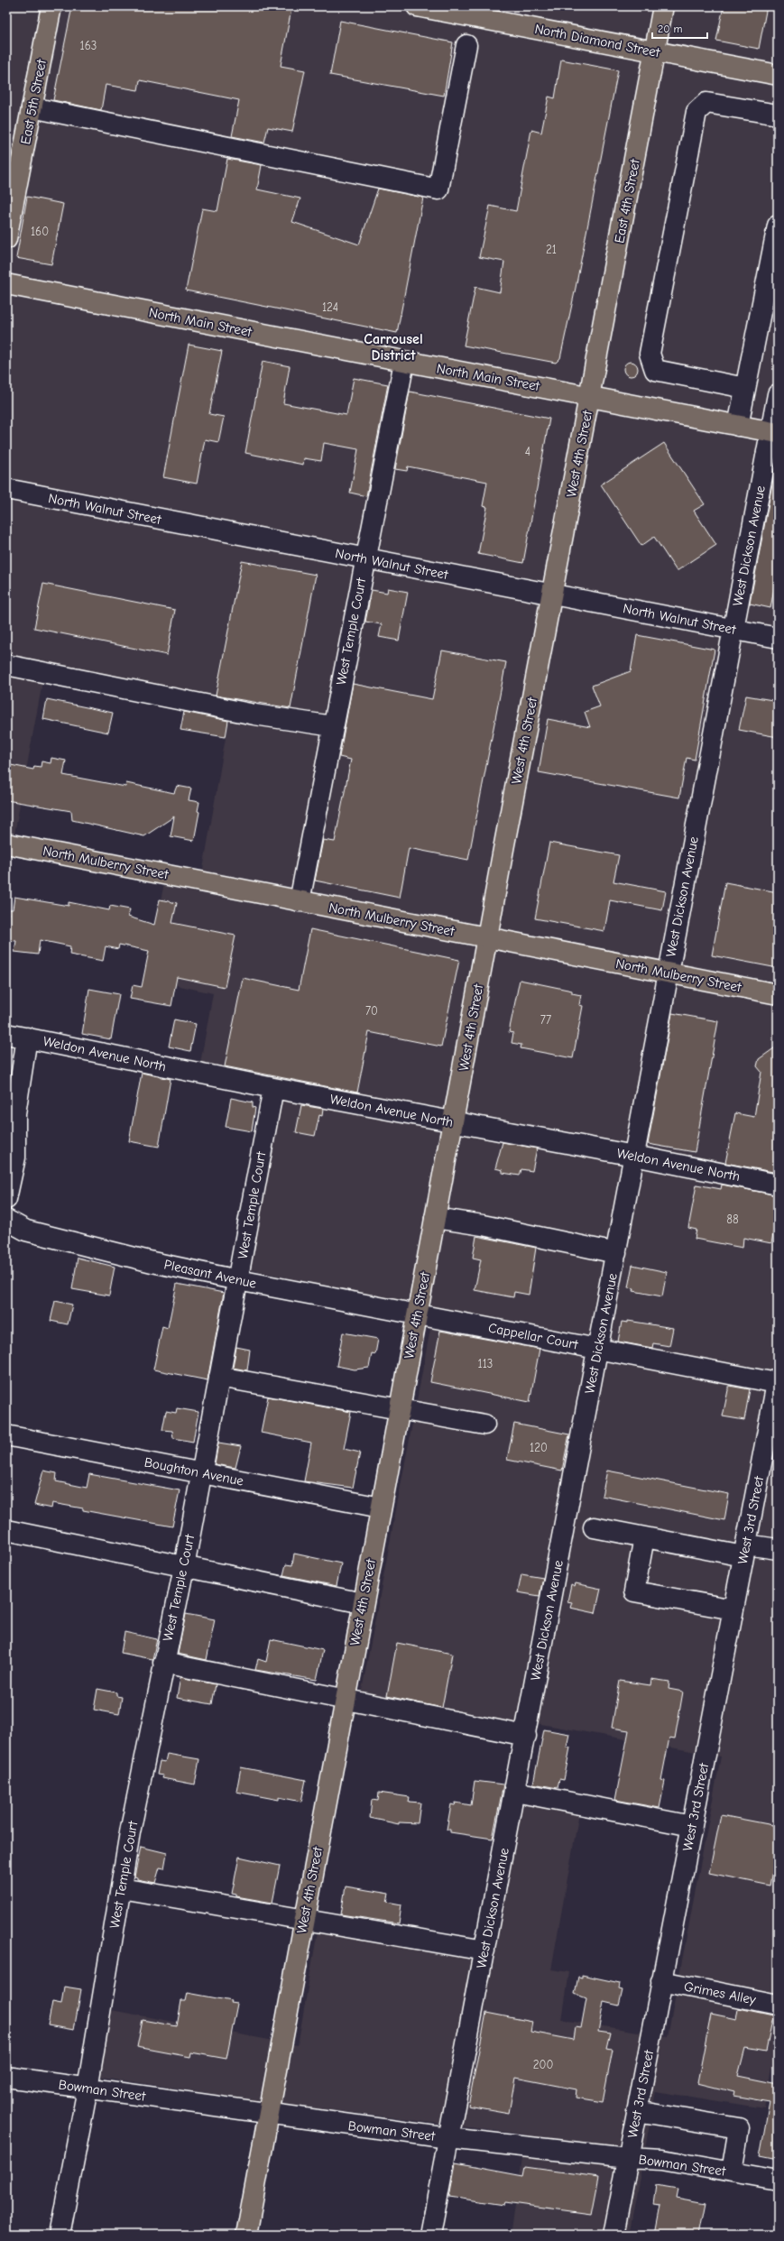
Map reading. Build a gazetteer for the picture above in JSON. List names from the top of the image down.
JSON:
{
  "streets": {
    "main road": [
      "North Diamond Street",
      "East 5th Street",
      "East 4th Street",
      "North Main Street",
      "West 4th Street",
      "North Mulberry Street"
    ],
    "street": [
      "North Walnut Street",
      "West Dickson Avenue",
      "West Temple Court",
      "Weldon Avenue North",
      "Pleasant Avenue",
      "Cappellar Court",
      "Boughton Avenue",
      "West 3rd Street",
      "Grimes Alley",
      "Bowman Street"
    ]
  },
  "crossings": [
    ["North Diamond Street", "East 4th Street"],
    ["East 4th Street", "North Main Street"],
    ["East 4th Street", "West 4th Street"],
    ["North Main Street", "West 4th Street"],
    ["North Main Street", "West Dickson Avenue"],
    ["North Main Street", "West Temple Court"],
    ["West 4th Street", "North Walnut Street"],
    ["West 4th Street", "North Mulberry Street"],
    ["West 4th Street", "Weldon Avenue North"],
    ["West 4th Street", "Pleasant Avenue"],
    ["West 4th Street", "Cappellar Court"],
    ["West 4th Street", "Boughton Avenue"],
    ["West 4th Street", "Bowman Street"],
    ["North Walnut Street", "West Dickson Avenue"],
    ["North Walnut Street", "West Temple Court"],
    ["West Dickson Avenue", "North Mulberry Street"],
    ["West Dickson Avenue", "Weldon Avenue North"],
    ["West Dickson Avenue", "Cappellar Court"],
    ["West Dickson Avenue", "Bowman Street"],
    ["West Temple Court", "North Mulberry Street"],
    ["West Temple Court", "Weldon Avenue North"],
    ["West Temple Court", "Pleasant Avenue"],
    ["West Temple Court", "Boughton Avenue"],
    ["West Temple Court", "Bowman Street"],
    ["Pleasant Avenue", "Cappellar Court"],
    ["Cappellar Court", "West 3rd Street"],
    ["West 3rd Street", "Grimes Alley"],
    ["West 3rd Street", "Bowman Street"]
  ],
  "districts": ["Carrousel District"],
  "house_numbers": [
    "163",
    "160",
    "21",
    "124",
    "4",
    "70",
    "77",
    "88",
    "113",
    "120",
    "200"
  ],
  "scale_bar": "20 m"
}
